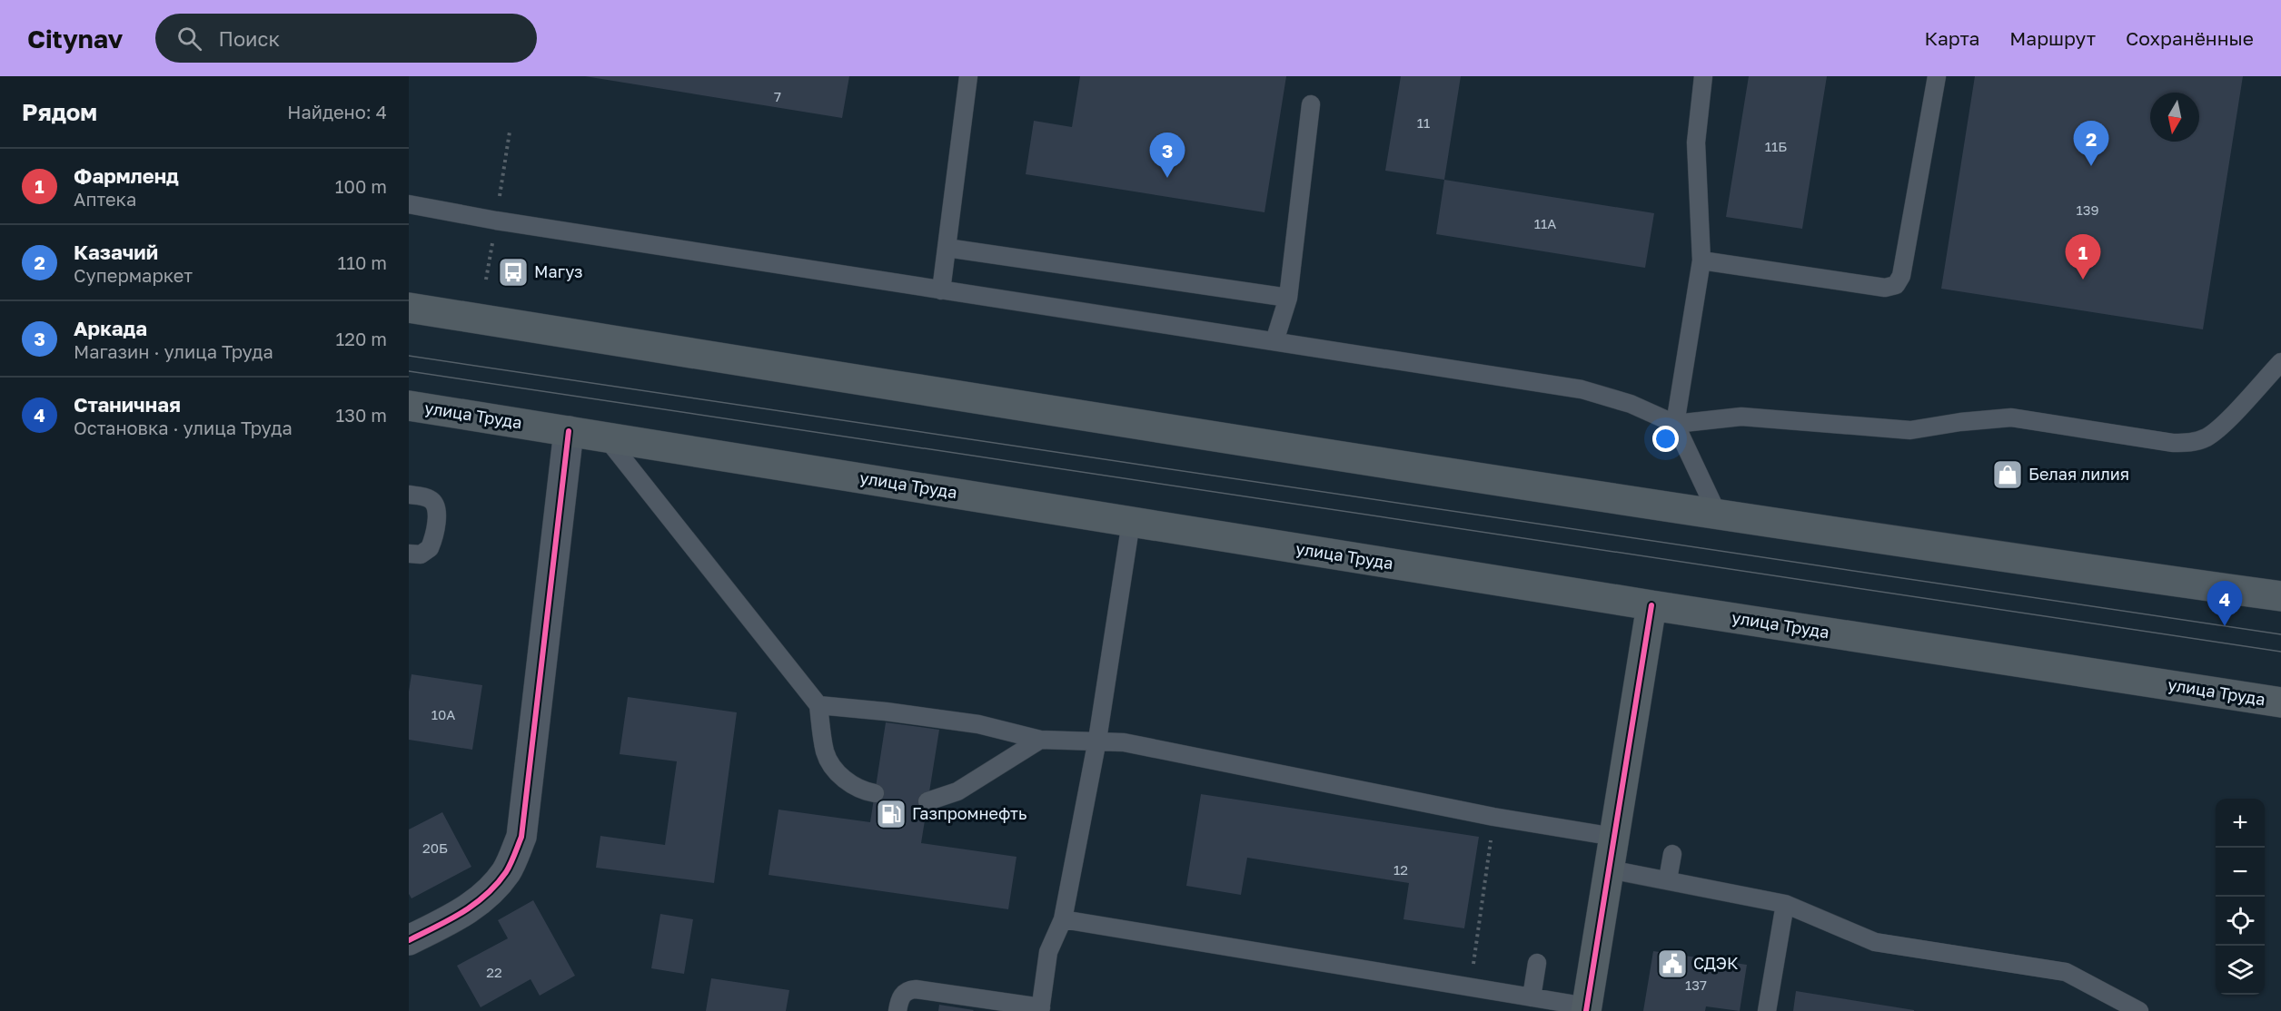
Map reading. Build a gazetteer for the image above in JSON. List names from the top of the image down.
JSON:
{
  "streets": {
    "main road": ["улица Труда"]
  },
  "places": {
    "bus stop": ["Магуз"],
    "shop": ["Белая лилия"],
    "fuel station": ["Газпромнефть"],
    "public building": ["СДЭК"]
  },
  "house_numbers": [
    "7",
    "11",
    "11Б",
    "139",
    "11А",
    "10А",
    "20Б",
    "12",
    "22",
    "137"
  ],
  "north": "bottom",
  "page": {
    "header": "Citynav",
    "search": "Поиск",
    "nav": ["Карта", "Маршрут", "Сохранённые"],
    "heading": ["Рядом", "Найдено: 4"],
    "pins": [
      "2",
      "3",
      "1",
      "4"
    ],
    "list": [
      {
        "mark": "1",
        "name": "Фармленд",
        "note": "Аптека",
        "value": "100 m"
      },
      {
        "mark": "2",
        "name": "Казачий",
        "note": "Супермаркет",
        "value": "110 m"
      },
      {
        "mark": "3",
        "name": "Аркада",
        "note": "Магазин · улица Труда",
        "value": "120 m"
      },
      {
        "mark": "4",
        "name": "Станичная",
        "note": "Остановка · улица Труда",
        "value": "130 m"
      }
    ],
    "map_buttons": ["+", "−"]
  }
}
